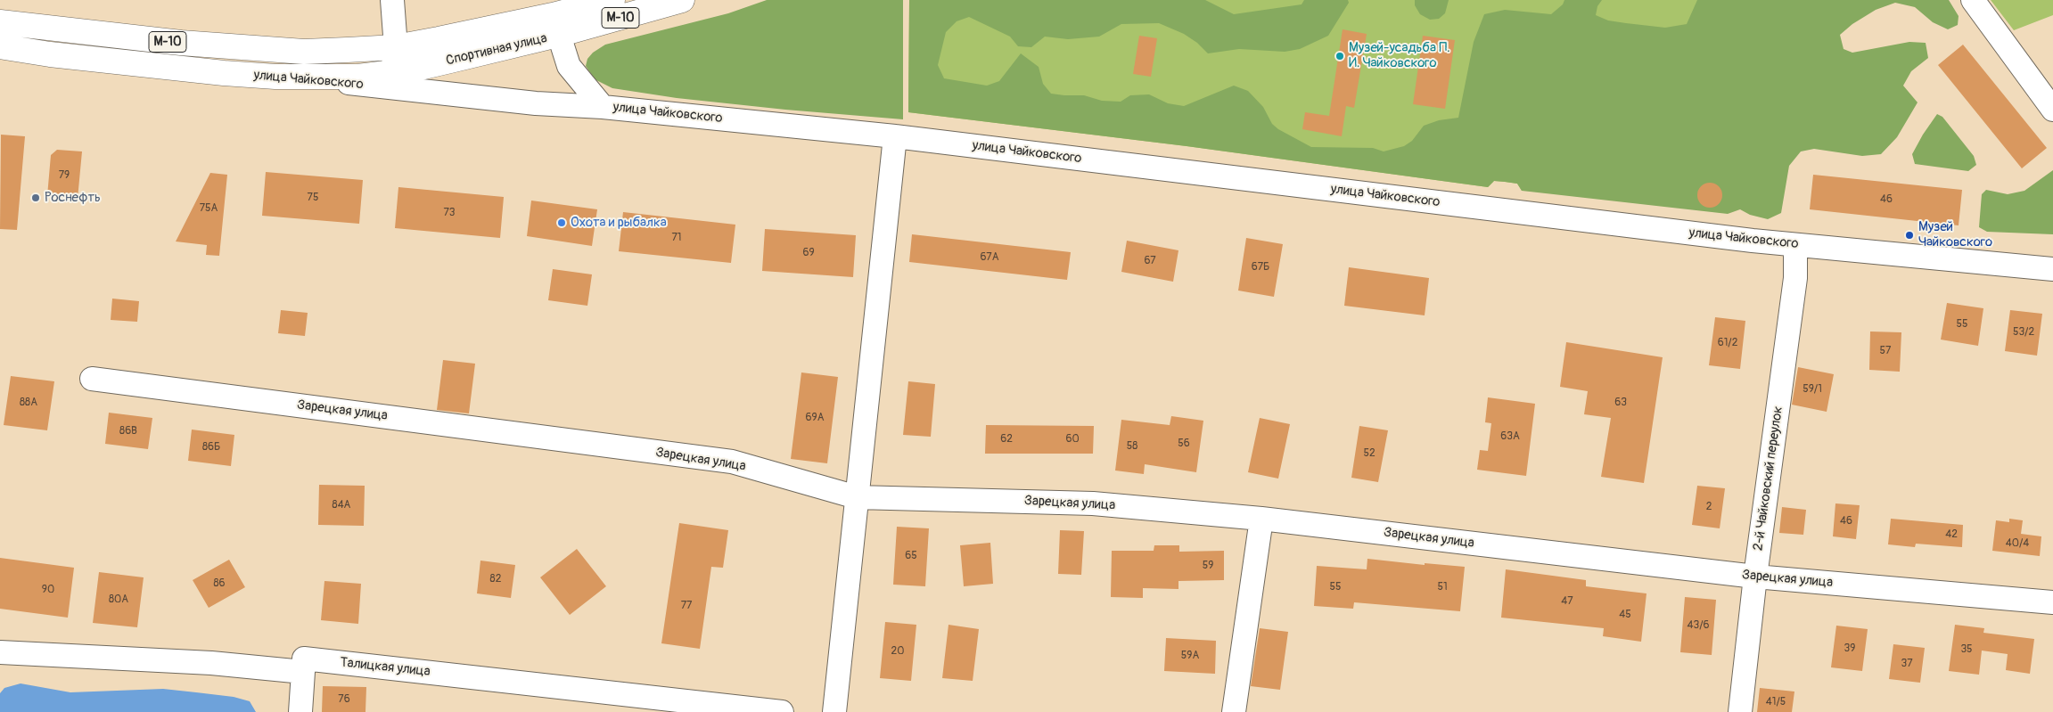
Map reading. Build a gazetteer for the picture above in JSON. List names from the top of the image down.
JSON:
{
  "streets": {
    "highway": ["М-10", "Спортивная улица", "улица Чайковского"],
    "street": ["Зарецкая улица", "2-й Чайковский переулок", "Талицкая улица"]
  },
  "crossings": [
    ["Спортивная улица", "улица Чайковского"],
    ["улица Чайковского", "2-й Чайковский переулок"],
    ["Зарецкая улица", "2-й Чайковский переулок"]
  ],
  "places": [
    "Музей-усадьба П. И. Чайковского",
    "Роснефть",
    "Охота и рыбалка",
    "Музей Чайковского"
  ],
  "house_numbers": [
    "79",
    "75",
    "46",
    "75А",
    "73",
    "71",
    "69",
    "67А",
    "67",
    "67Б",
    "55",
    "53/2",
    "61/2",
    "57",
    "59/1",
    "88А",
    "63",
    "69А",
    "86В",
    "63А",
    "62",
    "60",
    "56",
    "58",
    "86Б",
    "52",
    "84А",
    "2",
    "46",
    "42",
    "40/4",
    "65",
    "59",
    "82",
    "86",
    "55",
    "51",
    "90",
    "80А",
    "47",
    "77",
    "45",
    "43/6",
    "39",
    "35",
    "20",
    "59А",
    "37",
    "76",
    "41/5"
  ]
}
